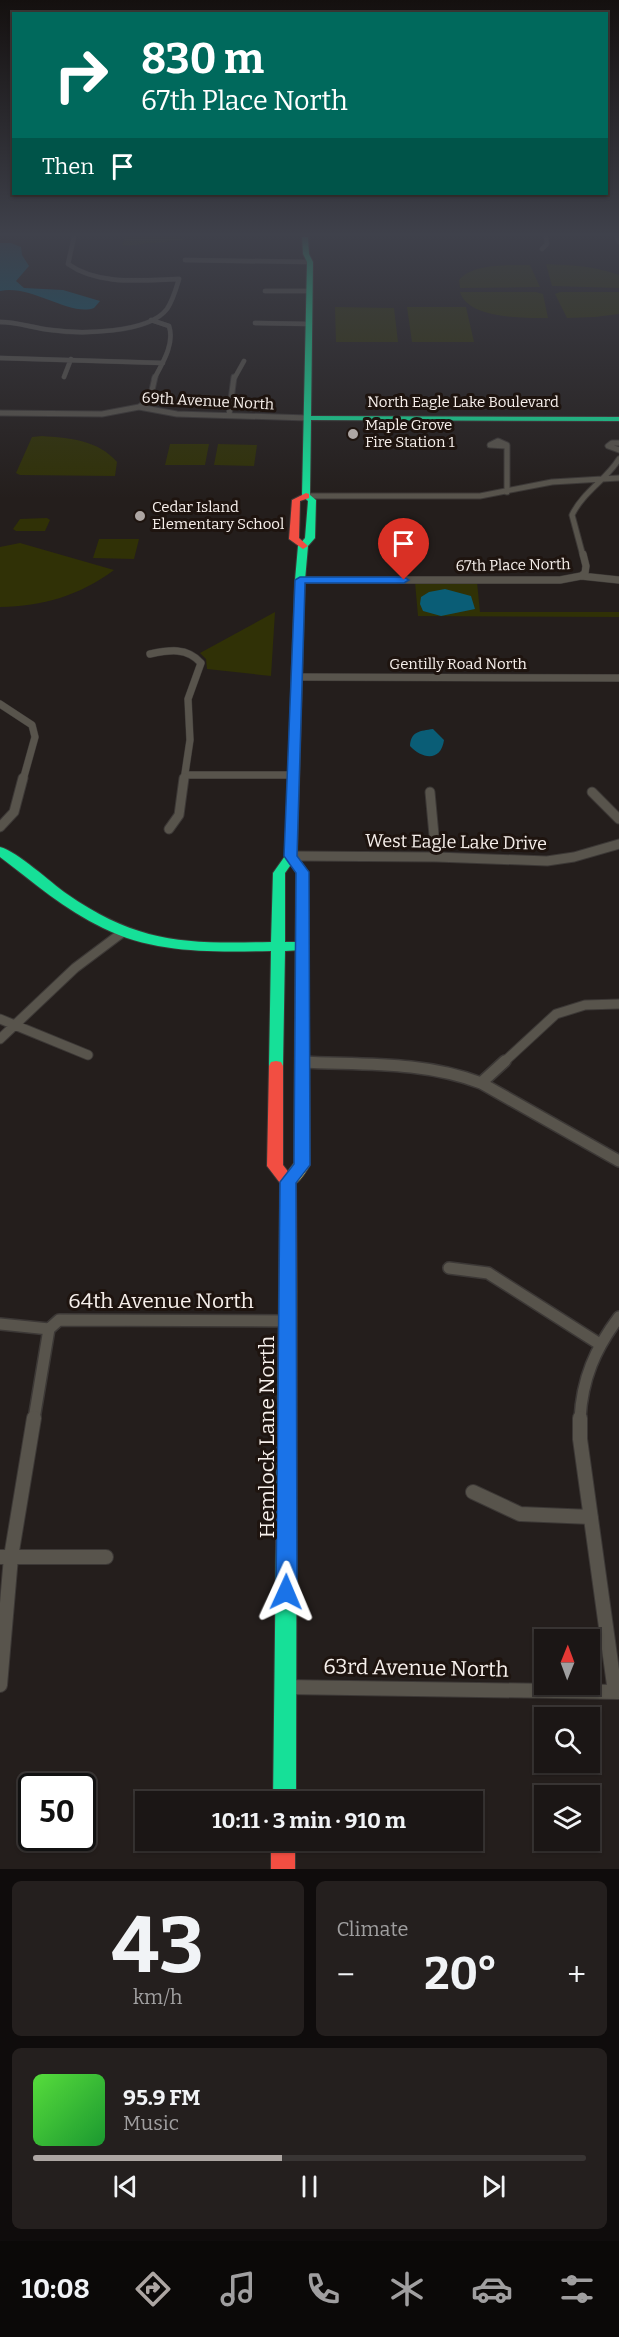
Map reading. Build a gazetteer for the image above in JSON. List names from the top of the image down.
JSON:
{
  "streets": {
    "main road": ["North Eagle Lake Boulevard", "Hemlock Lane North"],
    "street": [
      "69th Avenue North",
      "67th Place North",
      "Gentilly Road North",
      "West Eagle Lake Drive",
      "64th Avenue North",
      "63rd Avenue North"
    ]
  },
  "crossings": [
    ["69th Avenue North", "North Eagle Lake Boulevard"],
    ["69th Avenue North", "Hemlock Lane North"],
    ["North Eagle Lake Boulevard", "Hemlock Lane North"],
    ["67th Place North", "Hemlock Lane North"],
    ["Gentilly Road North", "Hemlock Lane North"],
    ["West Eagle Lake Drive", "Hemlock Lane North"],
    ["64th Avenue North", "Hemlock Lane North"],
    ["Hemlock Lane North", "63rd Avenue North"]
  ],
  "places": ["Maple Grove Fire Station 1", "Cedar Island Elementary School"],
  "north": "top",
  "page": {
    "turn": ["830 m", "67th Place North"],
    "then": "Then",
    "limit": "50",
    "trip": "10:11 · 3 min · 910 m",
    "tile": [
      ["43", "km/h"],
      "Climate"
    ],
    "heat": ["−", "20°", "+"],
    "song": ["95.9 FM", "Music"],
    "tabs": "10:08"
  }
}
